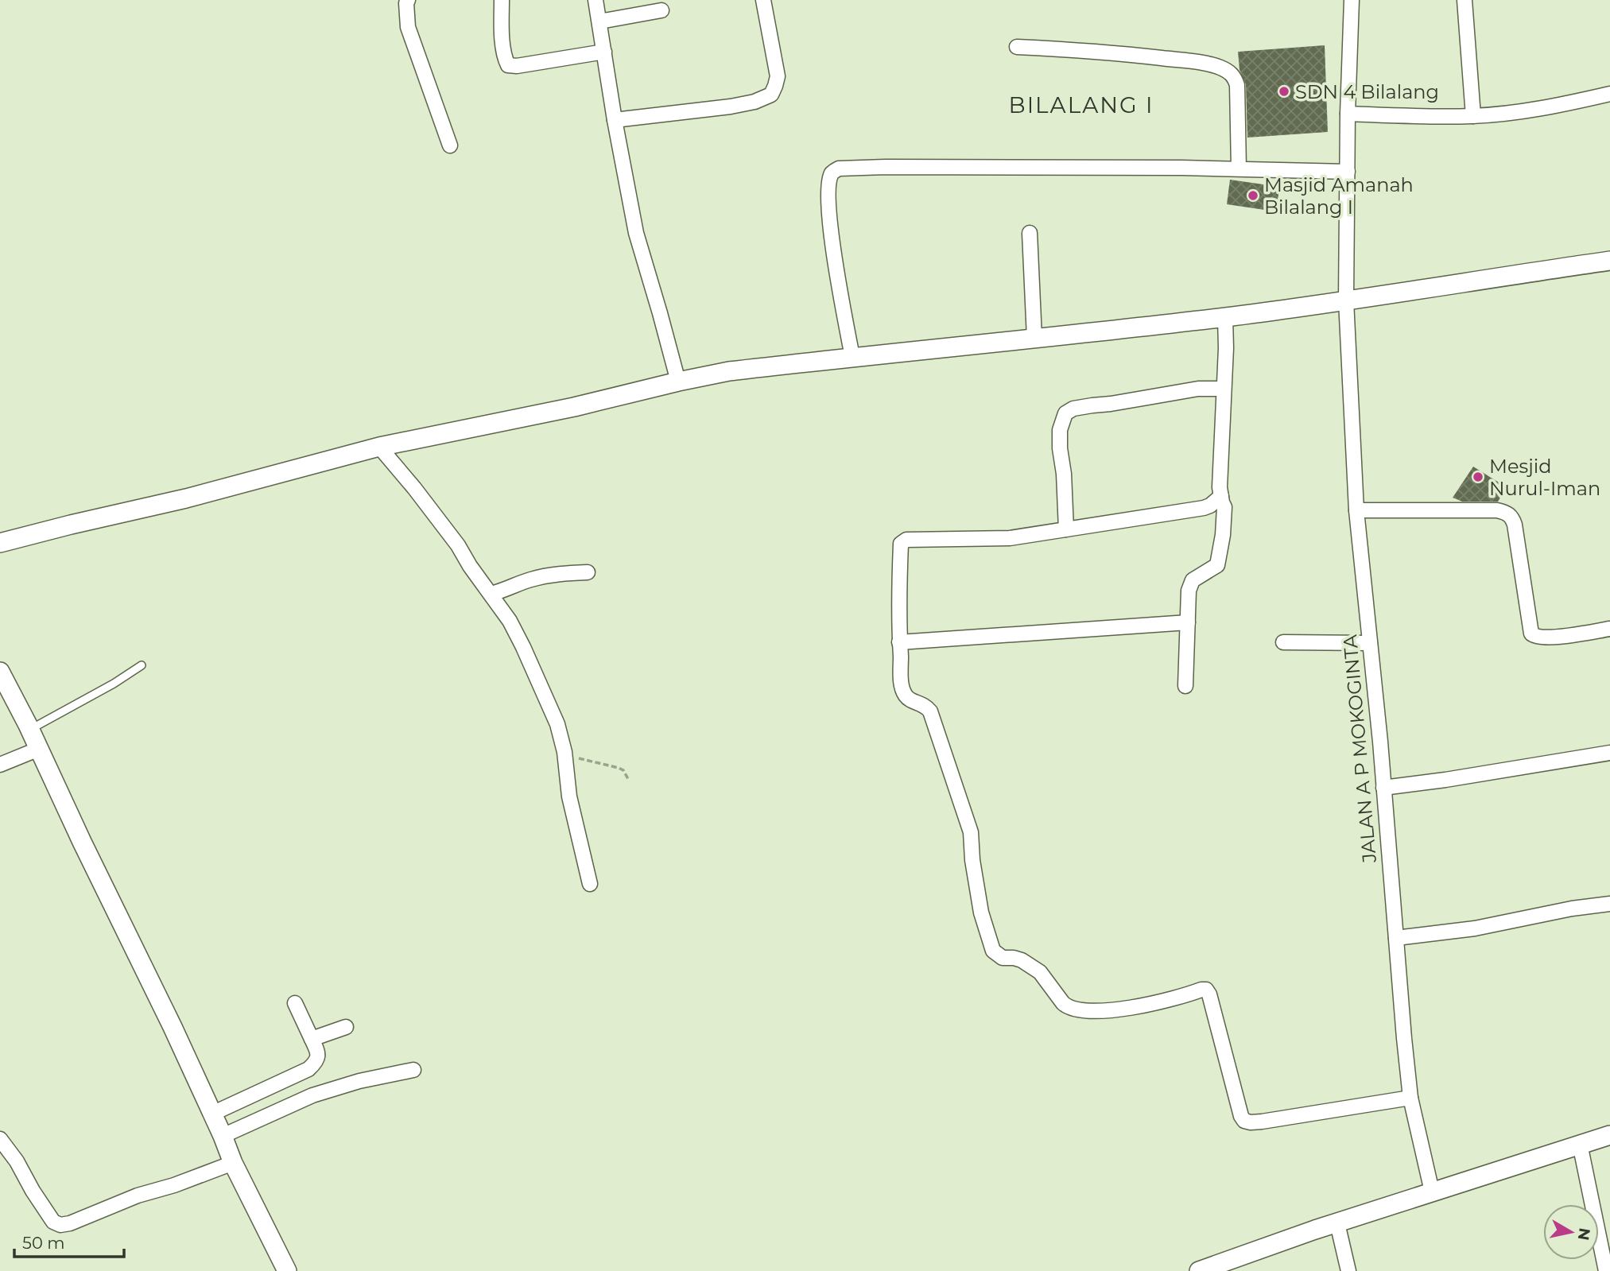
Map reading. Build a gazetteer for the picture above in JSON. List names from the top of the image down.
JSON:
{
  "streets": {
    "street": ["JALAN A P MOKOGINTA"]
  },
  "districts": ["BILALANG I"],
  "places": ["SDN 4 Bilalang", "Masjid Amanah Bilalang I", "Mesjid Nurul-Iman"],
  "scale_bar": "50 m",
  "north": "right"
}
